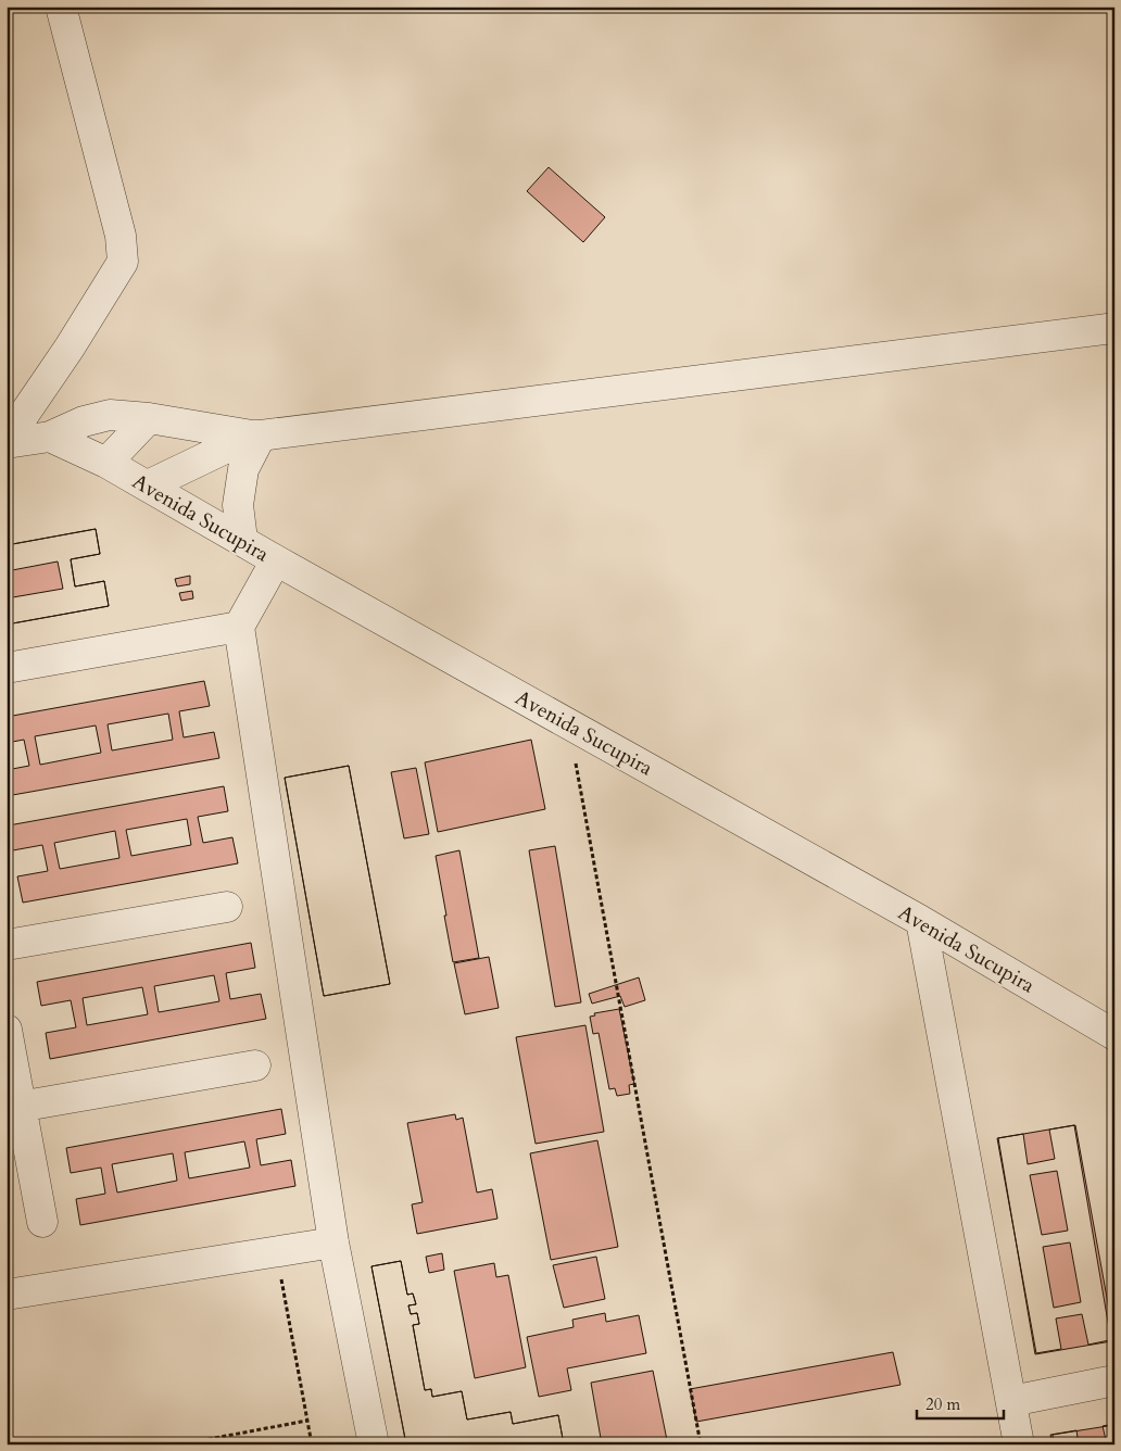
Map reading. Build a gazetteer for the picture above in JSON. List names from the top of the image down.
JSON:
{
  "streets": {
    "street": ["Avenida Sucupira"]
  },
  "scale_bar": "20 m"
}
